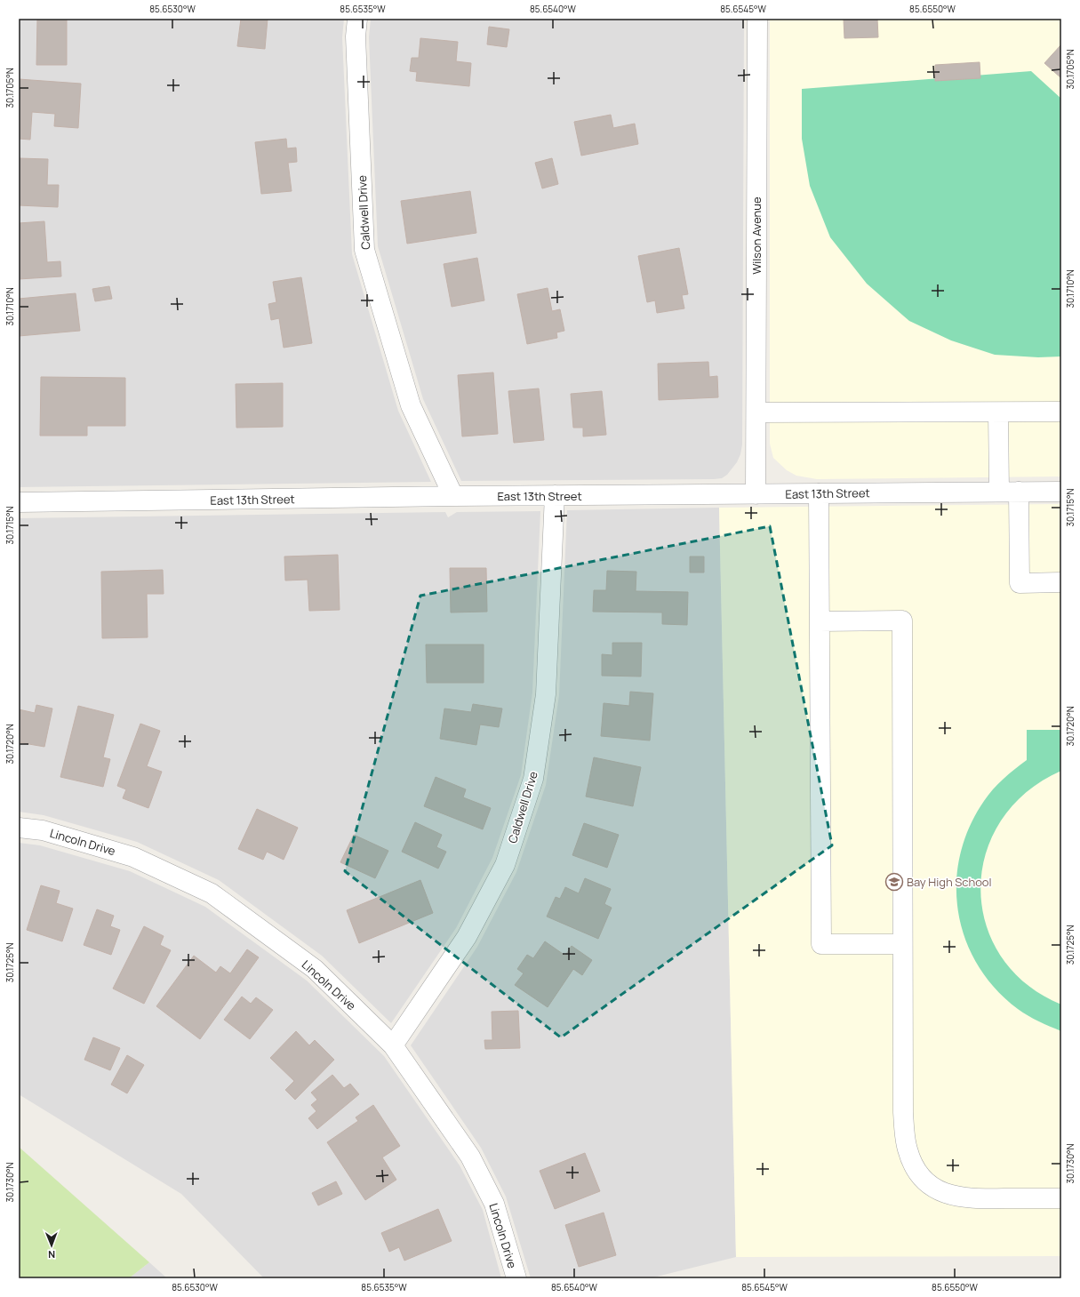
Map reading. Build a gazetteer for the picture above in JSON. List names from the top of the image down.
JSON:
{
  "streets": {
    "street": [
      "Caldwell Drive",
      "Wilson Avenue",
      "East 13th Street",
      "Lincoln Drive"
    ]
  },
  "crossings": [
    ["Caldwell Drive", "East 13th Street"],
    ["Caldwell Drive", "Lincoln Drive"],
    ["Wilson Avenue", "East 13th Street"]
  ],
  "places": {
    "school or university": ["Bay High School"]
  },
  "north": "bottom",
  "coordinates": [
    "85.6530°W",
    "85.6535°W",
    "85.6540°W",
    "85.6545°W",
    "85.6550°W",
    "30.1705°N",
    "30.1710°N",
    "30.1715°N",
    "30.1720°N",
    "30.1725°N",
    "30.1730°N"
  ]
}
